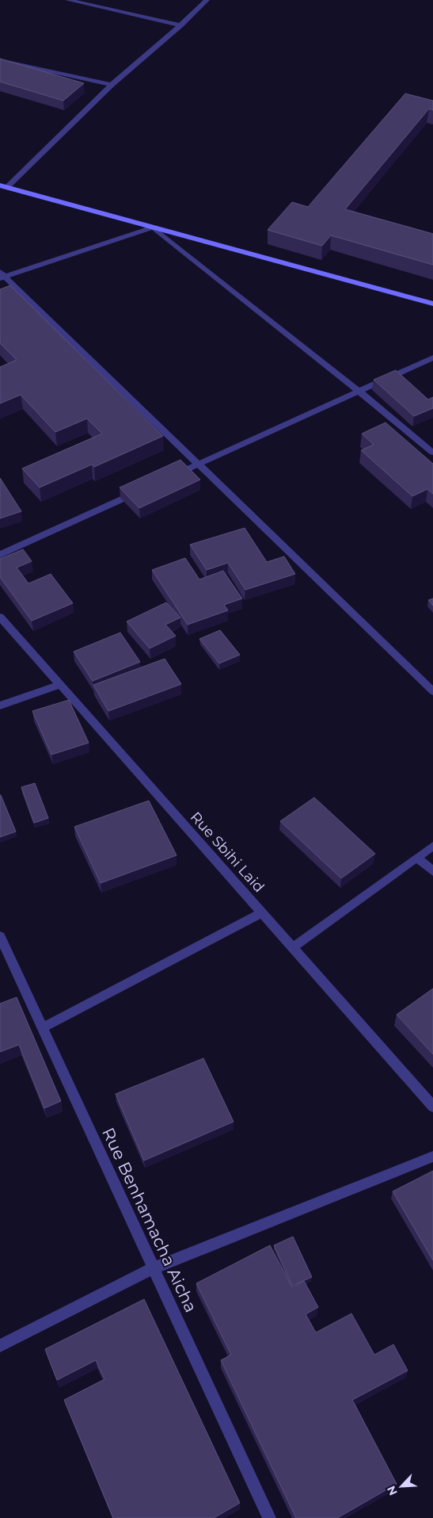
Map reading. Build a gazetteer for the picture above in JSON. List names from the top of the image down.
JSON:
{
  "streets": {
    "street": ["Rue Sbihi Laid", "Rue Benhamacha Aicha"]
  },
  "north": "bottom left"
}
